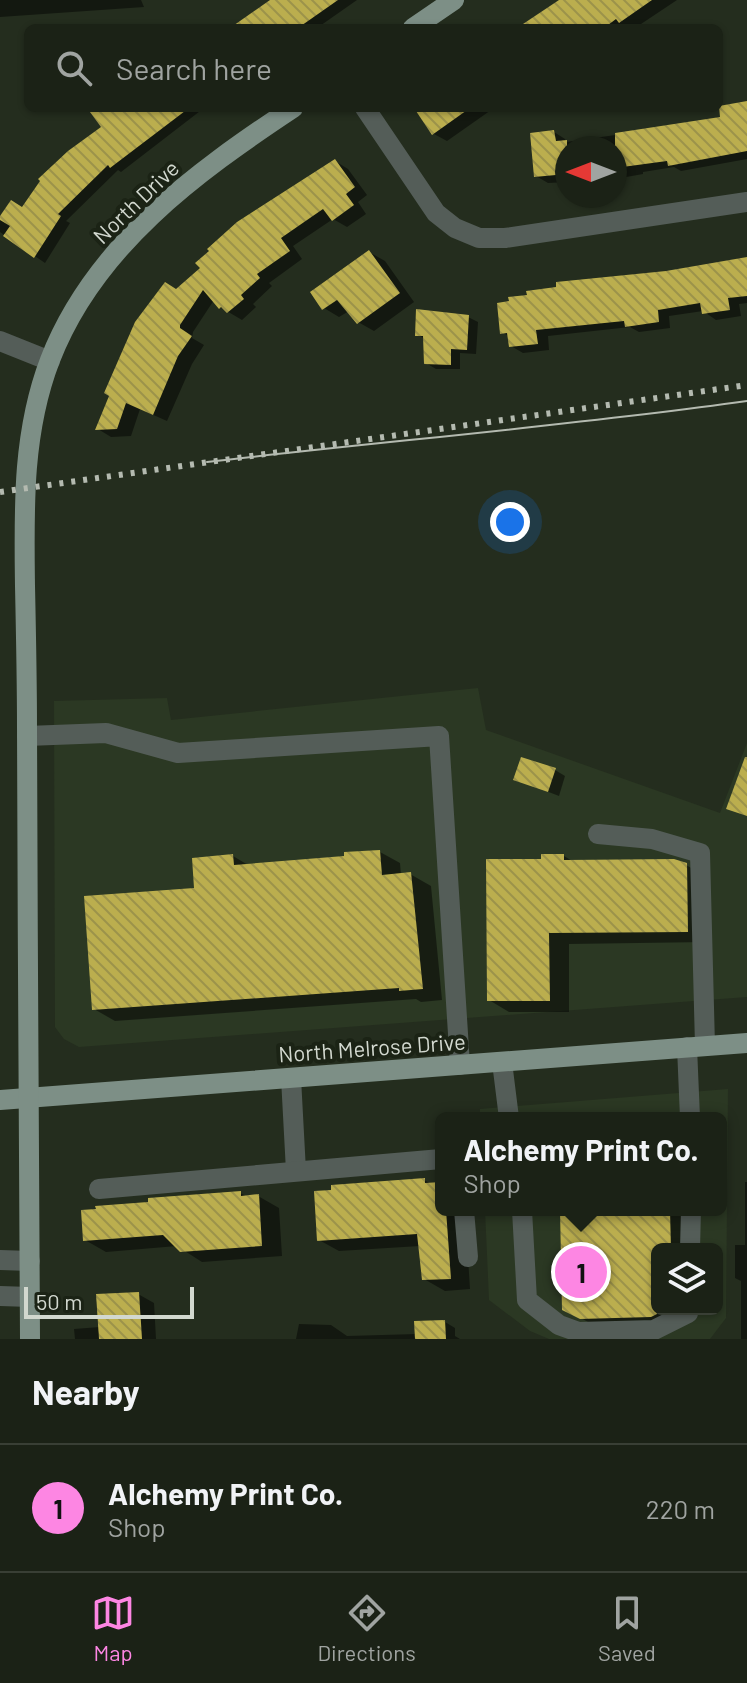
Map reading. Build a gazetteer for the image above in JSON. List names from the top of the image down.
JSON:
{
  "streets": {
    "main road": ["North Drive", "North Melrose Drive"]
  },
  "crossings": [
    ["North Drive", "North Melrose Drive"]
  ],
  "scale_bar": "50 m",
  "north": "left",
  "page": {
    "search": "Search here",
    "popup": ["Alchemy Print Co.", "Shop"],
    "pins": "1",
    "scale": "50 m",
    "heading": "Nearby",
    "list": [
      {
        "mark": "1",
        "name": "Alchemy Print Co.",
        "note": "Shop",
        "value": "220 m"
      }
    ],
    "nav": ["Map", "Directions", "Saved"]
  }
}
